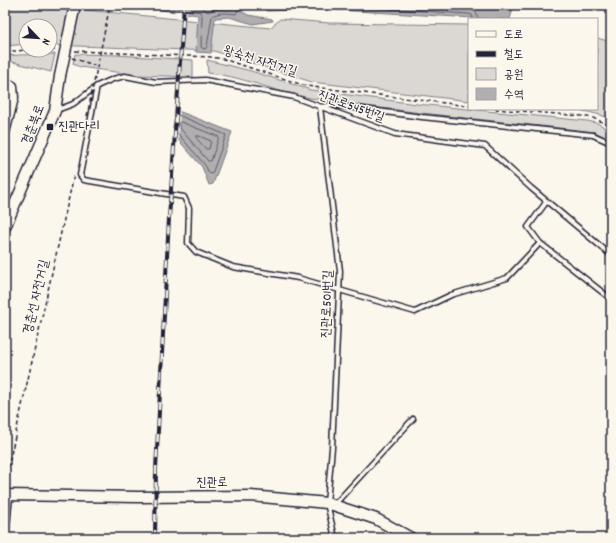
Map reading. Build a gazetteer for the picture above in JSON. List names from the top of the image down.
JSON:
{
  "streets": {
    "street": ["경춘북로", "진관로"],
    "lane": ["진관로545번길", "진관로501번길"],
    "path": ["왕숙천 자전거길", "경춘선 자전거길"]
  },
  "crossings": [
    ["진관로545번길", "경춘북로"],
    ["진관로545번길", "진관로501번길"],
    ["진관로501번길", "진관로"]
  ],
  "places": {
    "transit": ["진관다리"]
  },
  "legend": [
    "도로",
    "철도",
    "공원",
    "수역"
  ],
  "north": "bottom right"
}
